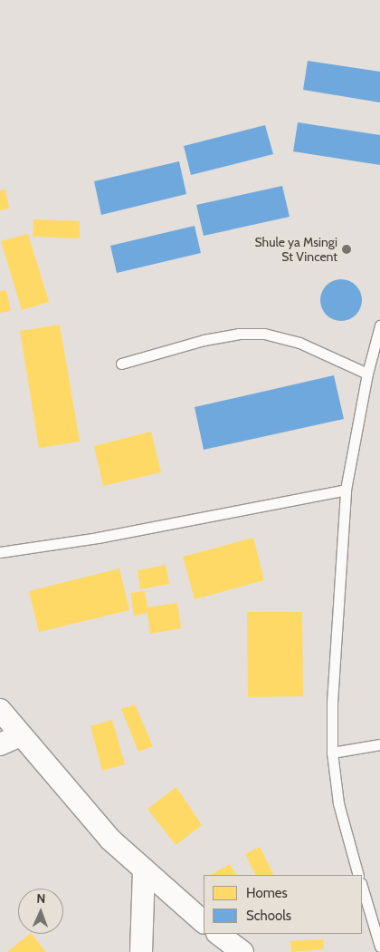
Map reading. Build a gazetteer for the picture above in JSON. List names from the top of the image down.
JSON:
{
  "places": ["Shule ya Msingi St Vincent"],
  "legend": ["Homes", "Schools"],
  "north": "top"
}
